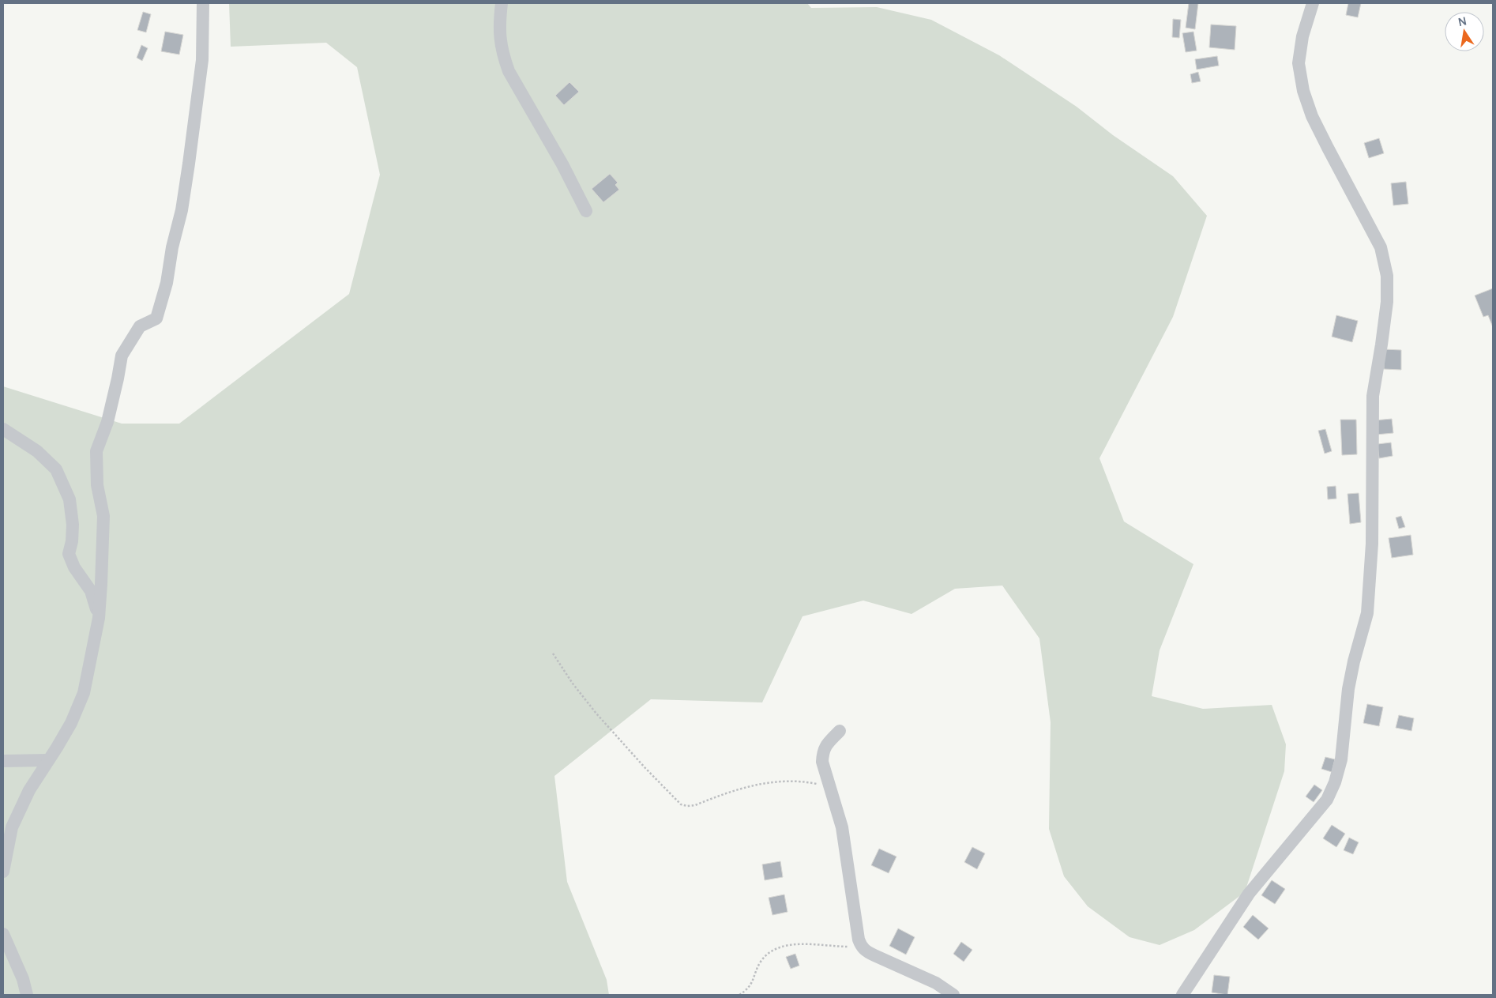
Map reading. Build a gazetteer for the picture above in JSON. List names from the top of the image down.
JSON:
{
  "north": "top"
}
